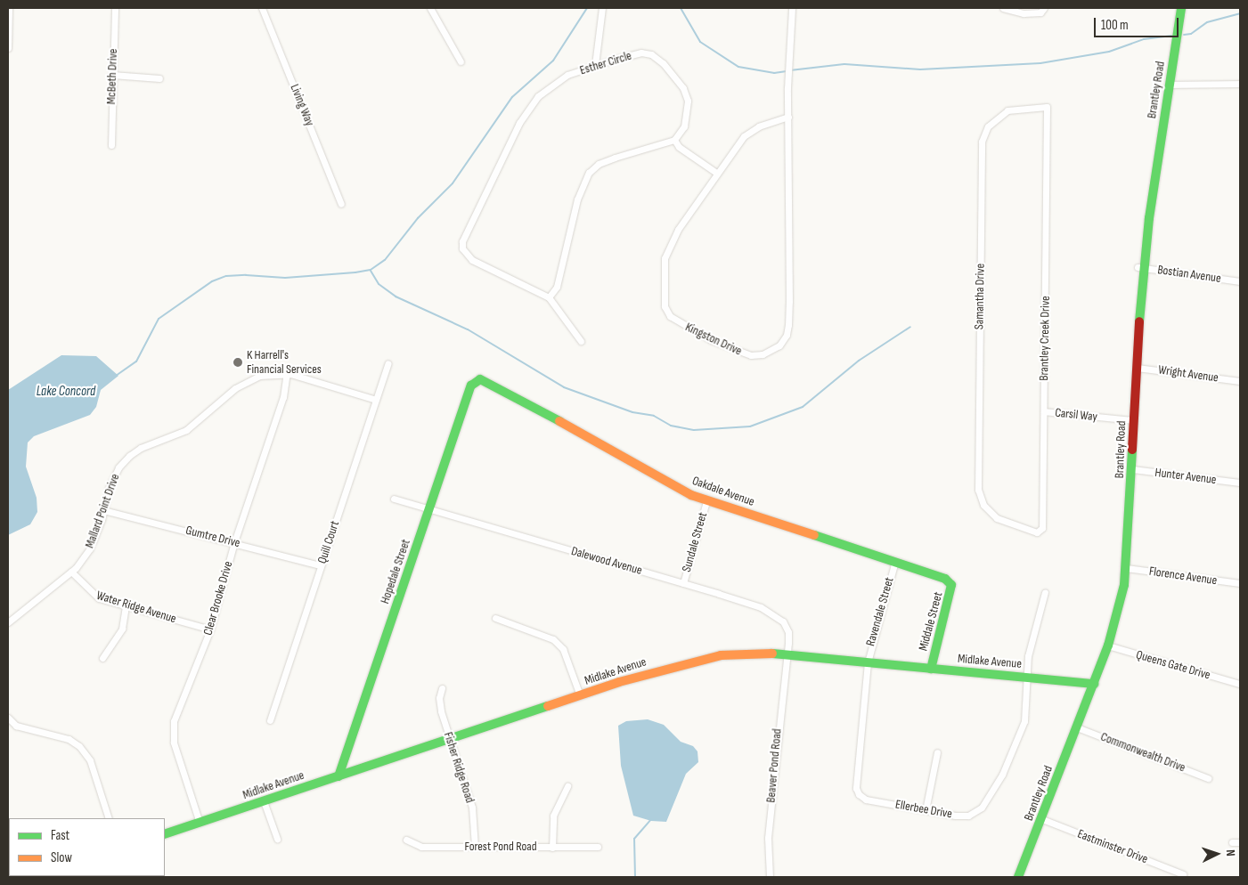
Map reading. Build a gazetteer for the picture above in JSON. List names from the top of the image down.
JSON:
{
  "streets": {
    "street": [
      "Esther Circle",
      "McBeth Drive",
      "Brantley Road",
      "Living Way",
      "Bostian Avenue",
      "Samantha Drive",
      "Brantley Creek Drive",
      "Kingston Drive",
      "Wright Avenue",
      "Carsil Way",
      "Hunter Avenue",
      "Oakdale Avenue",
      "Mallard Point Drive",
      "Gumtre Drive",
      "Quill Court",
      "Sundale Street",
      "Dalewood Avenue",
      "Hopedale Street",
      "Florence Avenue",
      "Clear Brooke Drive",
      "Water Ridge Avenue",
      "Ravendale Street",
      "Middale Street",
      "Midlake Avenue",
      "Queens Gate Drive",
      "Commonwealth Drive",
      "Beaver Pond Road",
      "Fisher Ridge Road",
      "Ellerbee Drive",
      "Forest Pond Road",
      "Eastminster Drive"
    ]
  },
  "crossings": [
    ["Brantley Road", "Bostian Avenue"],
    ["Brantley Road", "Wright Avenue"],
    ["Brantley Road", "Carsil Way"],
    ["Brantley Road", "Hunter Avenue"],
    ["Brantley Road", "Florence Avenue"],
    ["Brantley Road", "Midlake Avenue"],
    ["Brantley Road", "Queens Gate Drive"],
    ["Brantley Road", "Commonwealth Drive"],
    ["Brantley Road", "Eastminster Drive"],
    ["Samantha Drive", "Brantley Creek Drive"],
    ["Brantley Creek Drive", "Carsil Way"],
    ["Oakdale Avenue", "Sundale Street"],
    ["Oakdale Avenue", "Hopedale Street"],
    ["Oakdale Avenue", "Ravendale Street"],
    ["Oakdale Avenue", "Middale Street"],
    ["Mallard Point Drive", "Gumtre Drive"],
    ["Mallard Point Drive", "Quill Court"],
    ["Mallard Point Drive", "Clear Brooke Drive"],
    ["Mallard Point Drive", "Water Ridge Avenue"],
    ["Gumtre Drive", "Quill Court"],
    ["Gumtre Drive", "Clear Brooke Drive"],
    ["Sundale Street", "Dalewood Avenue"],
    ["Dalewood Avenue", "Hopedale Street"],
    ["Dalewood Avenue", "Midlake Avenue"],
    ["Dalewood Avenue", "Beaver Pond Road"],
    ["Hopedale Street", "Midlake Avenue"],
    ["Clear Brooke Drive", "Water Ridge Avenue"],
    ["Clear Brooke Drive", "Midlake Avenue"],
    ["Ravendale Street", "Midlake Avenue"],
    ["Ravendale Street", "Ellerbee Drive"],
    ["Middale Street", "Midlake Avenue"],
    ["Midlake Avenue", "Beaver Pond Road"],
    ["Midlake Avenue", "Fisher Ridge Road"],
    ["Midlake Avenue", "Ellerbee Drive"],
    ["Fisher Ridge Road", "Forest Pond Road"]
  ],
  "water": ["Lake Concord"],
  "places": ["K Harrell's Financial Services"],
  "legend": ["Fast", "Slow"],
  "scale_bar": "100 m",
  "north": "right"
}
